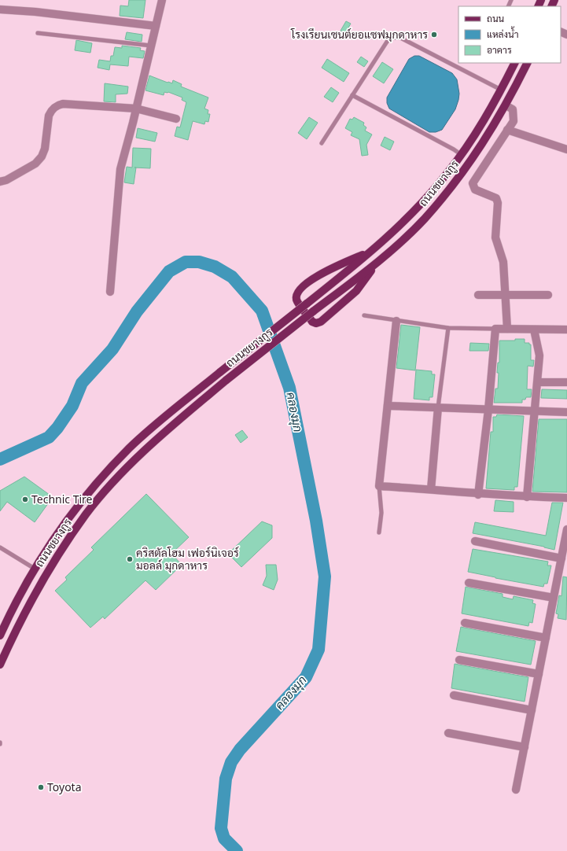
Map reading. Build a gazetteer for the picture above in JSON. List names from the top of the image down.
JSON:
{
  "streets": {
    "main road": ["ถนนชยางกูร"]
  },
  "water": ["คลองมุก"],
  "places": [
    "โรงเรียนเซนต์ยอแซฟมุกดาหาร",
    "Technic Tire",
    "คริสตัลโฮม เฟอร์นิเจอร์ มอลล์ มุกดาหาร",
    "Toyota"
  ],
  "legend": ["ถนน", "แหล่งน้ำ", "อาคาร"]
}
